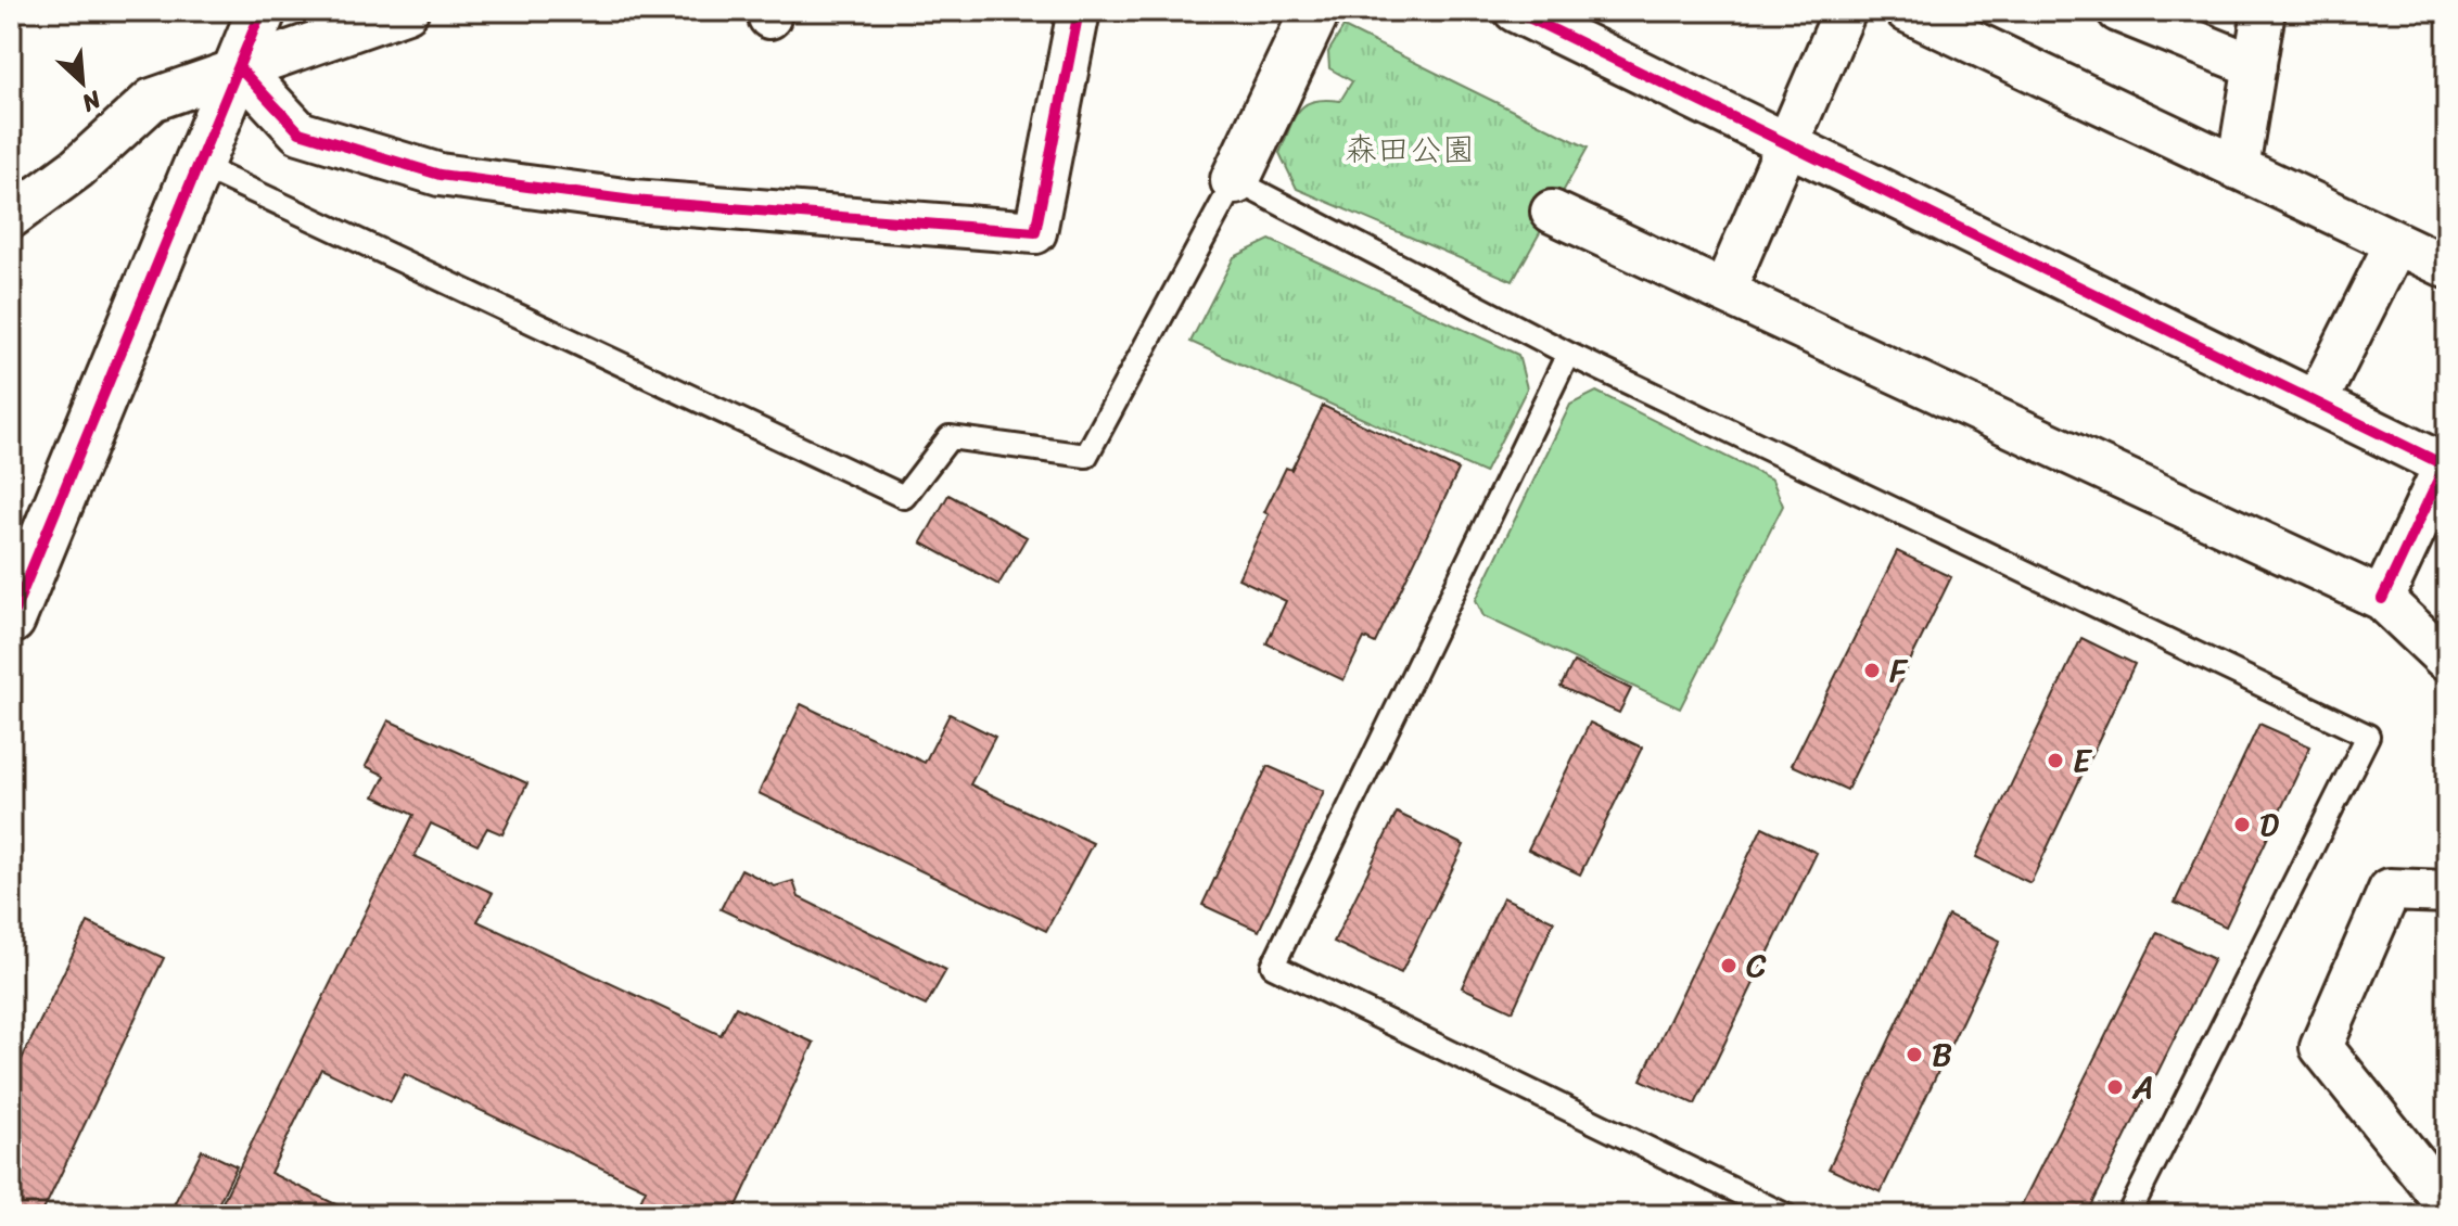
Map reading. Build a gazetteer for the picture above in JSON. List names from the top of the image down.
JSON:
{
  "parks": ["森田公園"],
  "places": [
    "F",
    "E",
    "D",
    "C",
    "B",
    "A"
  ],
  "north": "bottom right"
}
